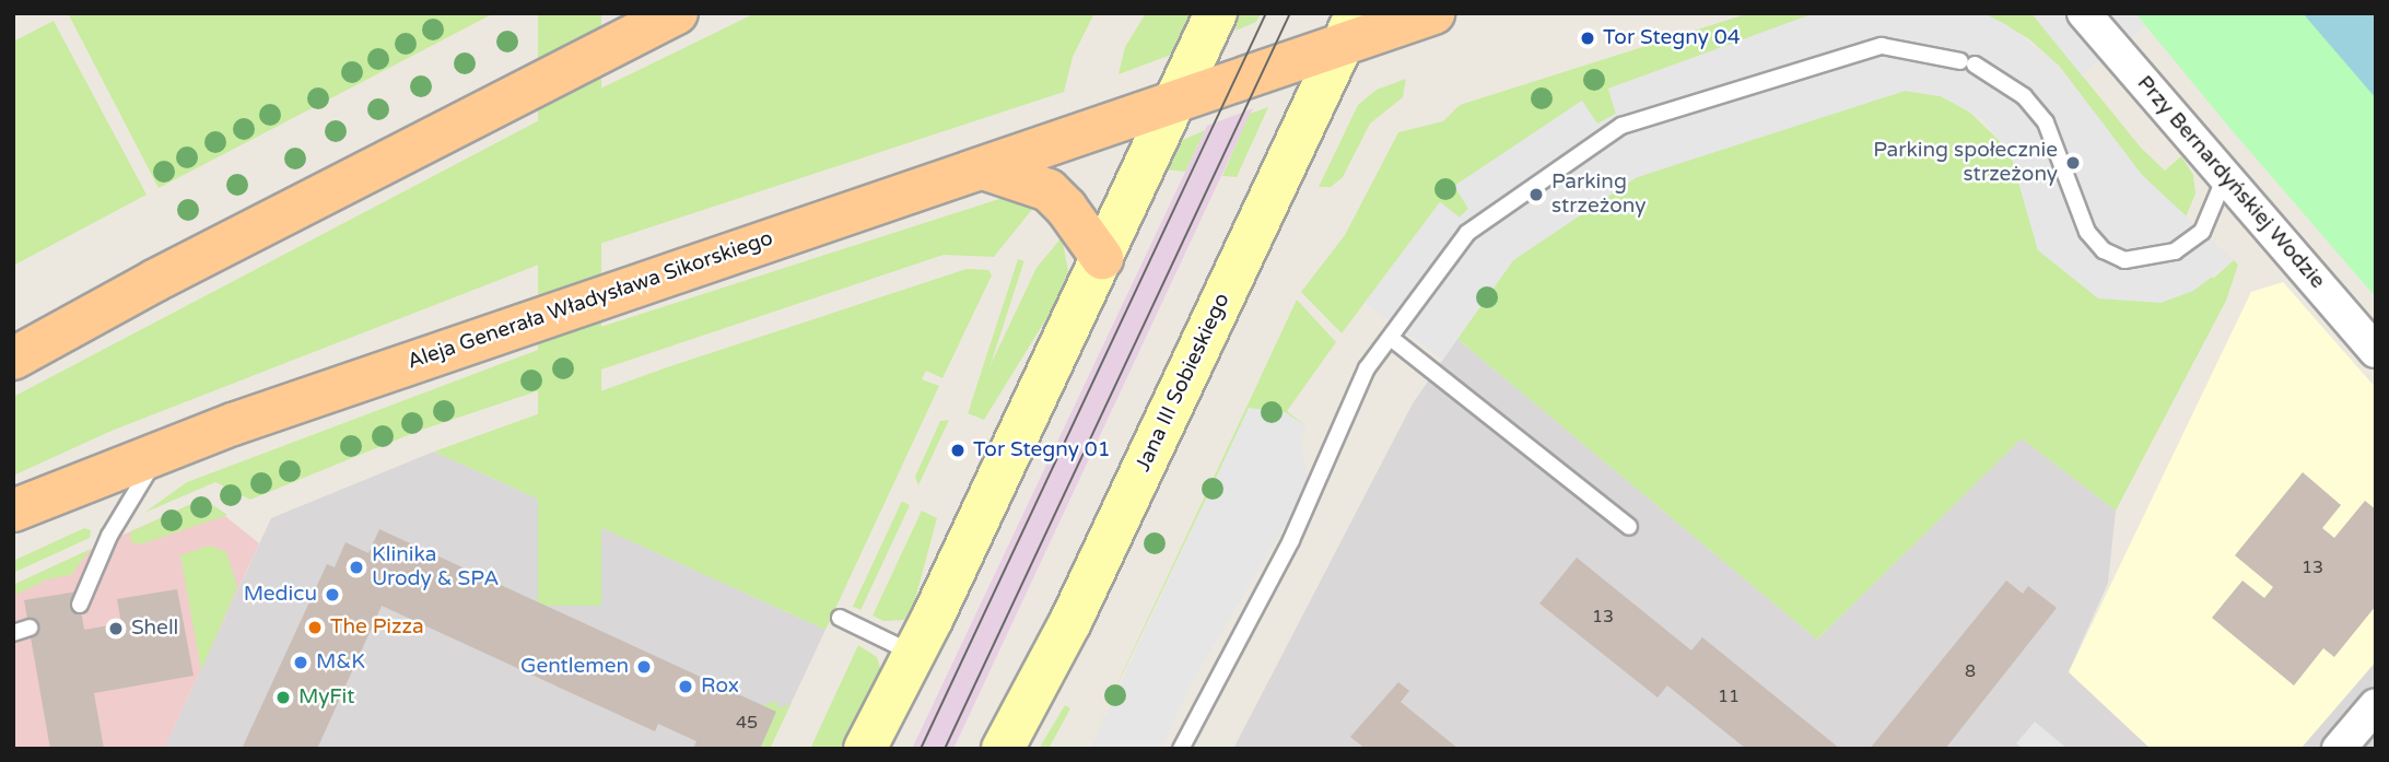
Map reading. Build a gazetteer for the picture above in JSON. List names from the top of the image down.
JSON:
{
  "streets": {
    "main road": ["Aleja Generała Władysława Sikorskiego", "Jana III Sobieskiego"],
    "street": ["Przy Bernardyńskiej Wodzie"]
  },
  "crossings": [
    ["Aleja Generała Władysława Sikorskiego", "Jana III Sobieskiego"]
  ],
  "places": [
    "Tor Stegny 04",
    "Parking społecznie strzeżony",
    "Parking strzeżony",
    "Tor Stegny 01",
    "Klinika Urody & SPA",
    "Medicu",
    "The Pizza",
    "Shell",
    "M&K",
    "Gentlemen",
    "Rox",
    "MyFit"
  ],
  "house_numbers": [
    "13",
    "13",
    "8",
    "11",
    "45"
  ]
}
